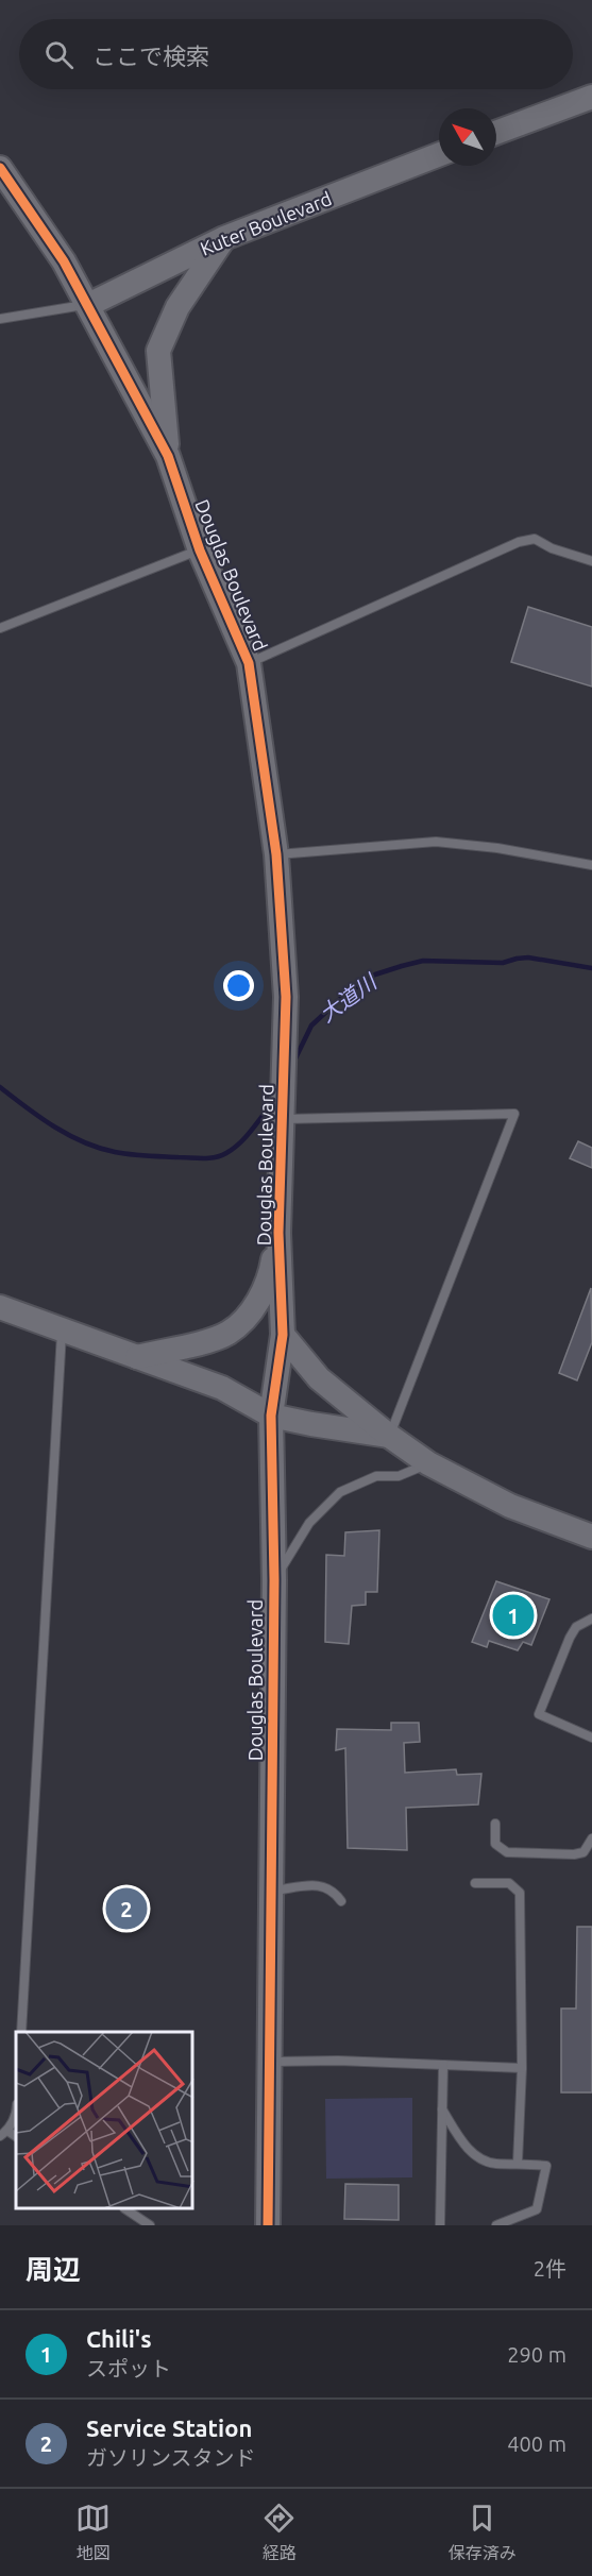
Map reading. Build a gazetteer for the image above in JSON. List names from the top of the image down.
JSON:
{
  "streets": {
    "street": ["Kuter Boulevard", "Douglas Boulevard"]
  },
  "crossings": [
    ["Kuter Boulevard", "Douglas Boulevard"]
  ],
  "water": ["大道川"],
  "north": "top left",
  "page": {
    "search": "ここで検索",
    "pins": ["1", "2"],
    "heading": ["周辺", "2件"],
    "list": [
      {
        "mark": "1",
        "name": "Chili's",
        "note": "スポット",
        "value": "290 m"
      },
      {
        "mark": "2",
        "name": "Service Station",
        "note": "ガソリンスタンド",
        "value": "400 m"
      }
    ],
    "nav": ["地図", "経路", "保存済み"]
  }
}
